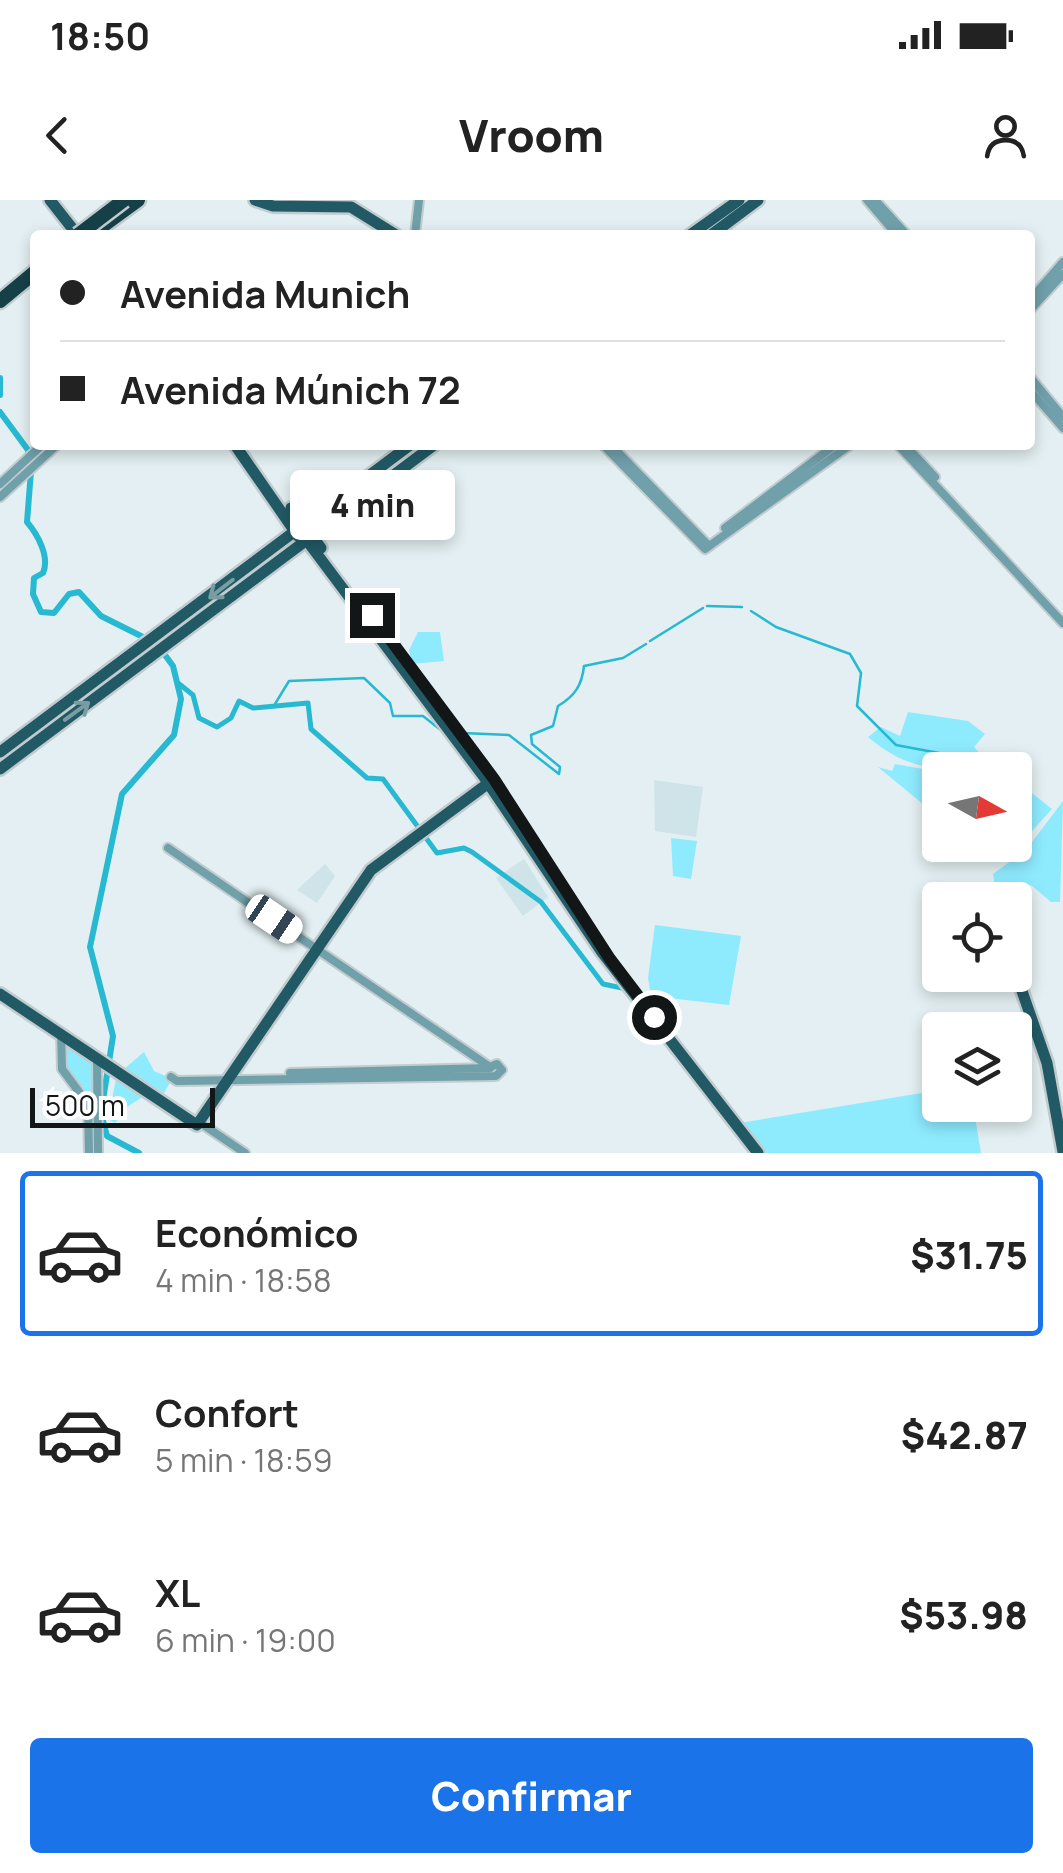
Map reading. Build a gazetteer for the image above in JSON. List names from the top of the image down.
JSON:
{
  "scale_bar": "500 m",
  "north": "right",
  "page": {
    "status": "18:50",
    "header": "Vroom",
    "banner": ["Avenida Munich", "Avenida Múnich 72"],
    "bubble": "4 min",
    "scale": "500 m",
    "list": [
      {
        "name": "Económico",
        "note": "4 min · 18:58",
        "value": "$31.75"
      },
      {
        "name": "Confort",
        "note": "5 min · 18:59",
        "value": "$42.87"
      },
      {
        "name": "XL",
        "note": "6 min · 19:00",
        "value": "$53.98"
      }
    ],
    "buttons": "Confirmar"
  }
}
